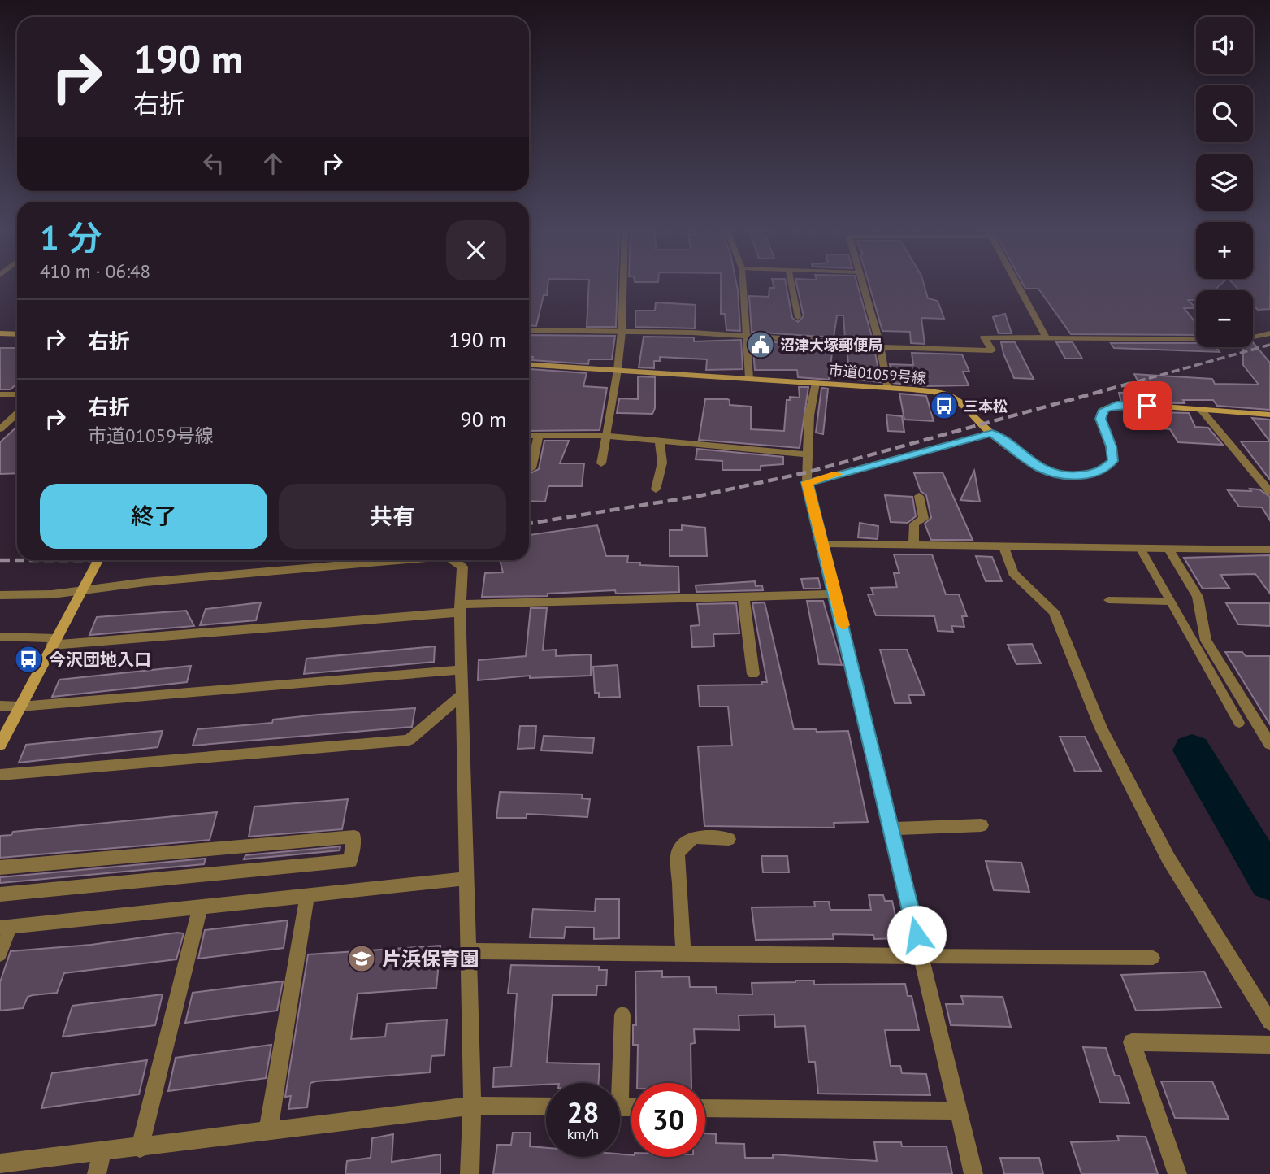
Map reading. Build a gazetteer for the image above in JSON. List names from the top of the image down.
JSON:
{
  "streets": {
    "street": ["市道01059号線"]
  },
  "places": {
    "public building": ["沼津大塚郵便局"],
    "bus stop": ["三本松", "今沢団地入口"],
    "school or university": ["片浜保育園"]
  },
  "page": {
    "map_buttons": ["+", "−"],
    "turn": ["190 m", "右折"],
    "heading": ["1 分", "410 m · 06:48"],
    "list": [
      {
        "name": "右折",
        "value": "190 m"
      },
      {
        "name": "右折",
        "note": "市道01059号線",
        "value": "90 m"
      }
    ],
    "buttons": ["終了", "共有"],
    "speed": "28 km/h",
    "limit": "30"
  }
}
